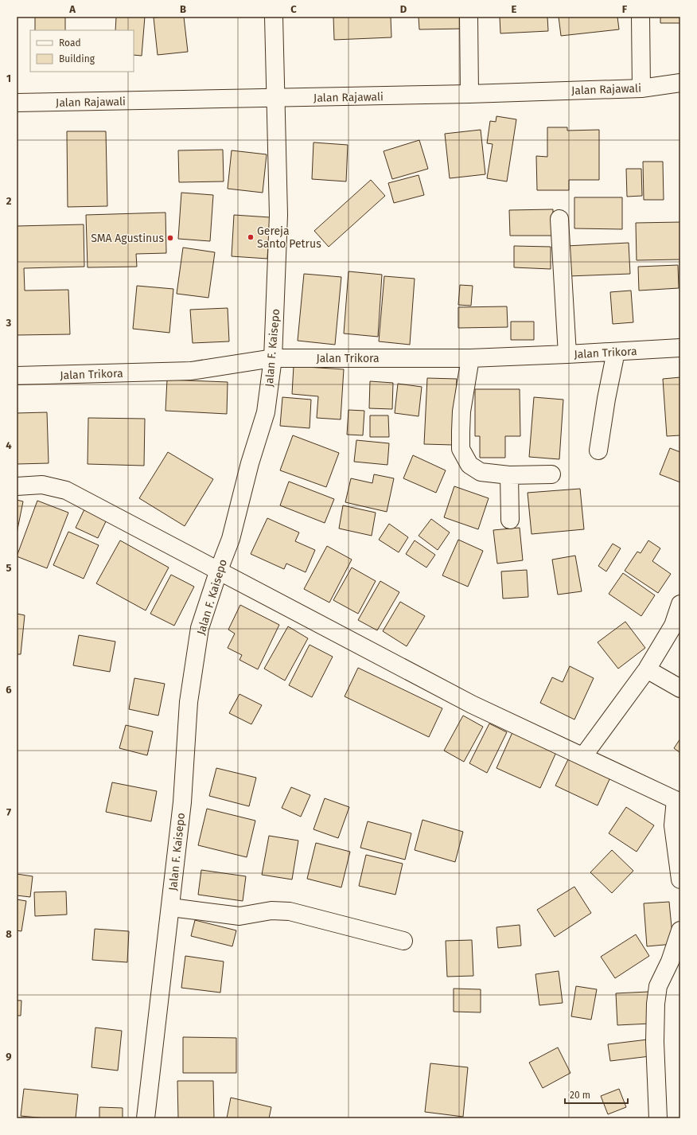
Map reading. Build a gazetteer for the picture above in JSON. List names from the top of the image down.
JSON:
{
  "streets": {
    "street": ["Jalan Rajawali", "Jalan F. Kaisepo", "Jalan Trikora"]
  },
  "crossings": [
    ["Jalan Rajawali", "Jalan F. Kaisepo"],
    ["Jalan F. Kaisepo", "Jalan Trikora"]
  ],
  "places": ["Gereja Santo Petrus", "SMA Agustinus"],
  "legend": ["Road", "Building"],
  "scale_bar": "20 m",
  "grid": {
    "columns": [
      "A",
      "B",
      "C",
      "D",
      "E",
      "F"
    ],
    "rows": [
      "1",
      "2",
      "3",
      "4",
      "5",
      "6",
      "7",
      "8",
      "9"
    ]
  }
}
